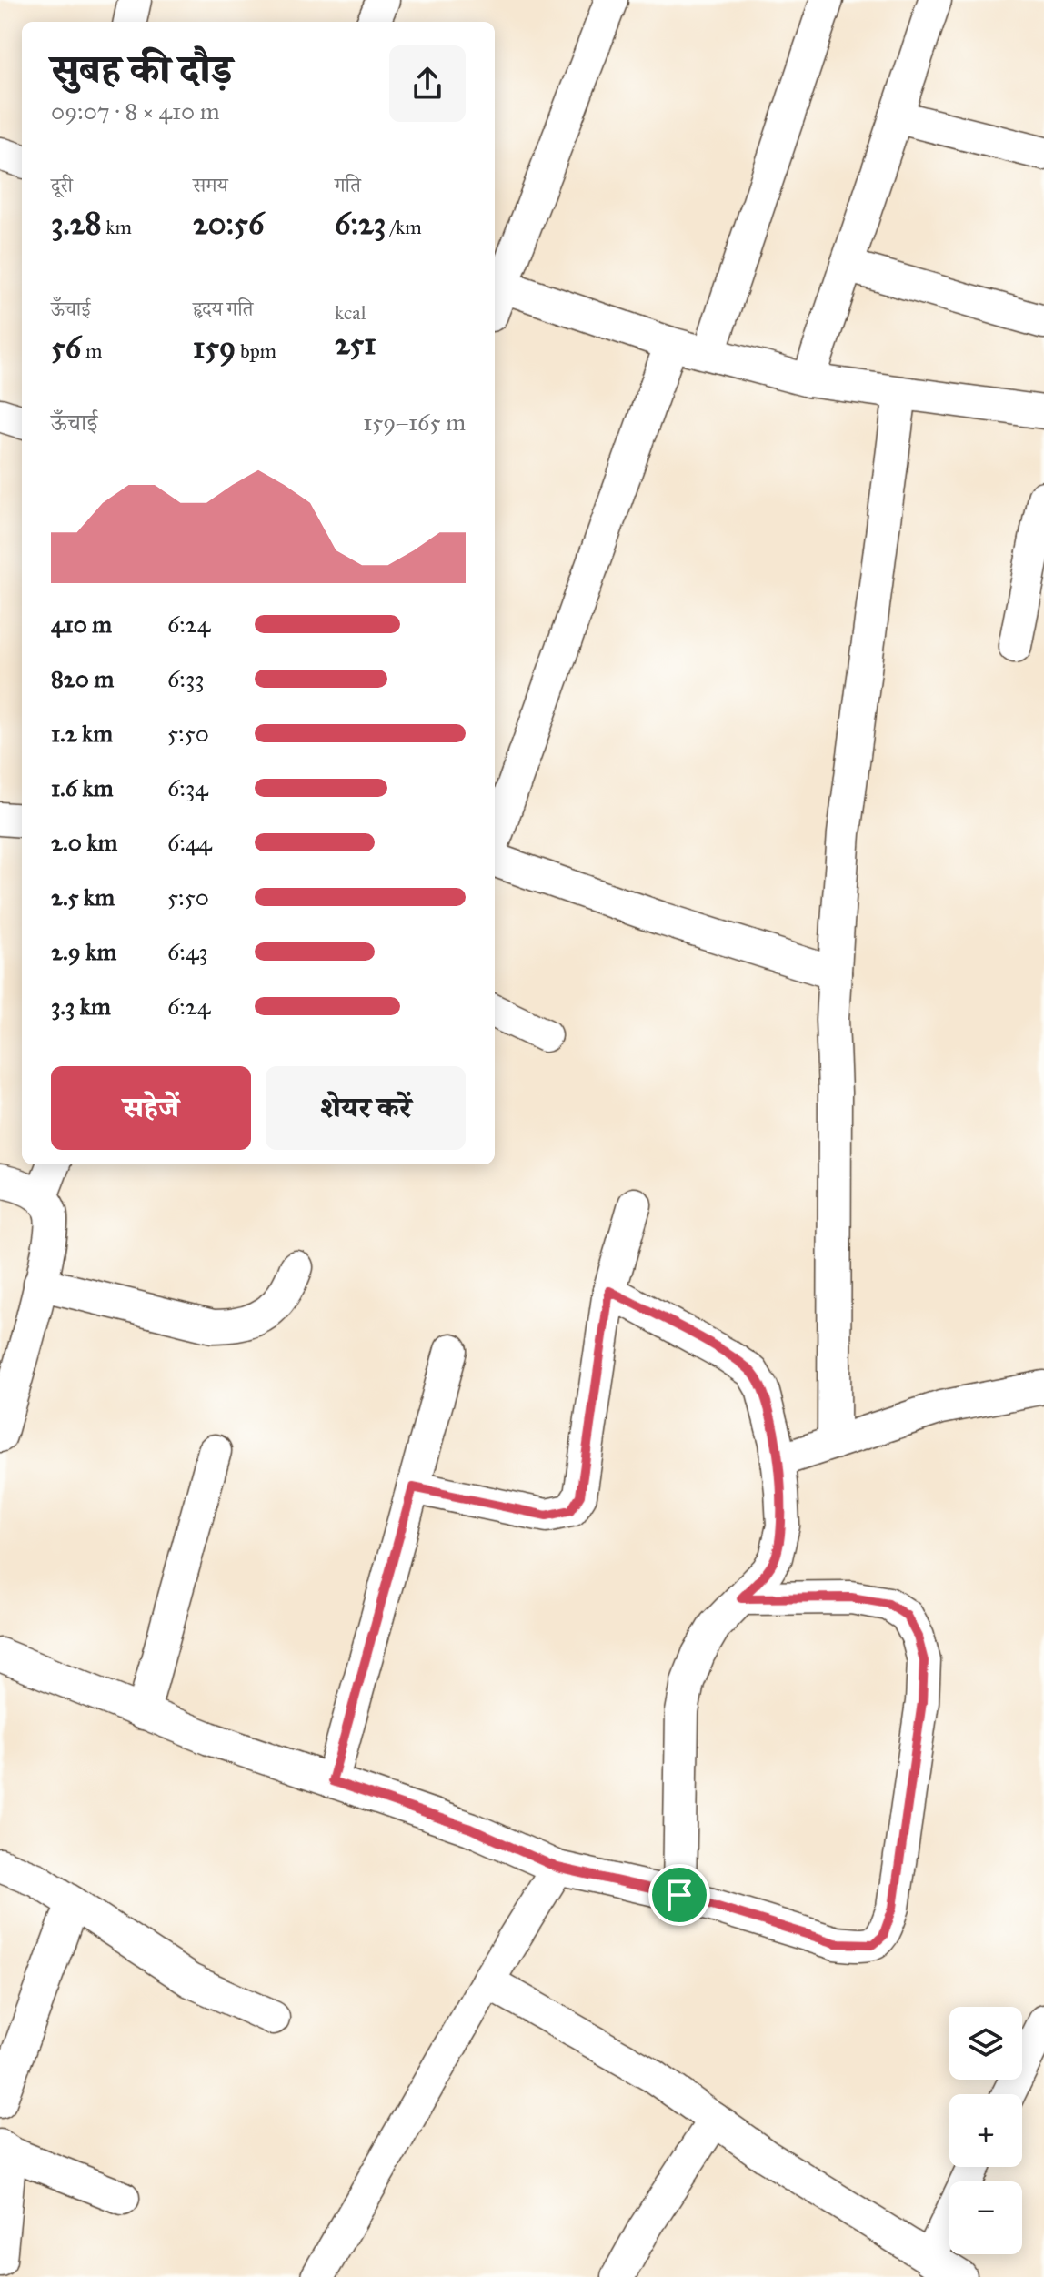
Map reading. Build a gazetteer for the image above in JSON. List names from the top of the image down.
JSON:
{
  "page": {
    "heading": ["सुबह की दौड़", "09:07 · 8 × 410 m"],
    "stats": [
      ["दूरी", "3.28 km"],
      ["समय", "20:56"],
      ["गति", "6:23 /km"],
      ["ऊँचाई", "56 m"],
      ["हृदय गति", "159 bpm"],
      ["kcal", "251"]
    ],
    "chart": ["ऊँचाई", "159–165 m"],
    "list": [
      {
        "name": "410 m",
        "note": "6:24"
      },
      {
        "name": "820 m",
        "note": "6:33"
      },
      {
        "name": "1.2 km",
        "note": "5:50"
      },
      {
        "name": "1.6 km",
        "note": "6:34"
      },
      {
        "name": "2.0 km",
        "note": "6:44"
      },
      {
        "name": "2.5 km",
        "note": "5:50"
      },
      {
        "name": "2.9 km",
        "note": "6:43"
      },
      {
        "name": "3.3 km",
        "note": "6:24"
      }
    ],
    "buttons": ["सहेजें", "शेयर करें"],
    "map_buttons": ["+", "−"]
  }
}
